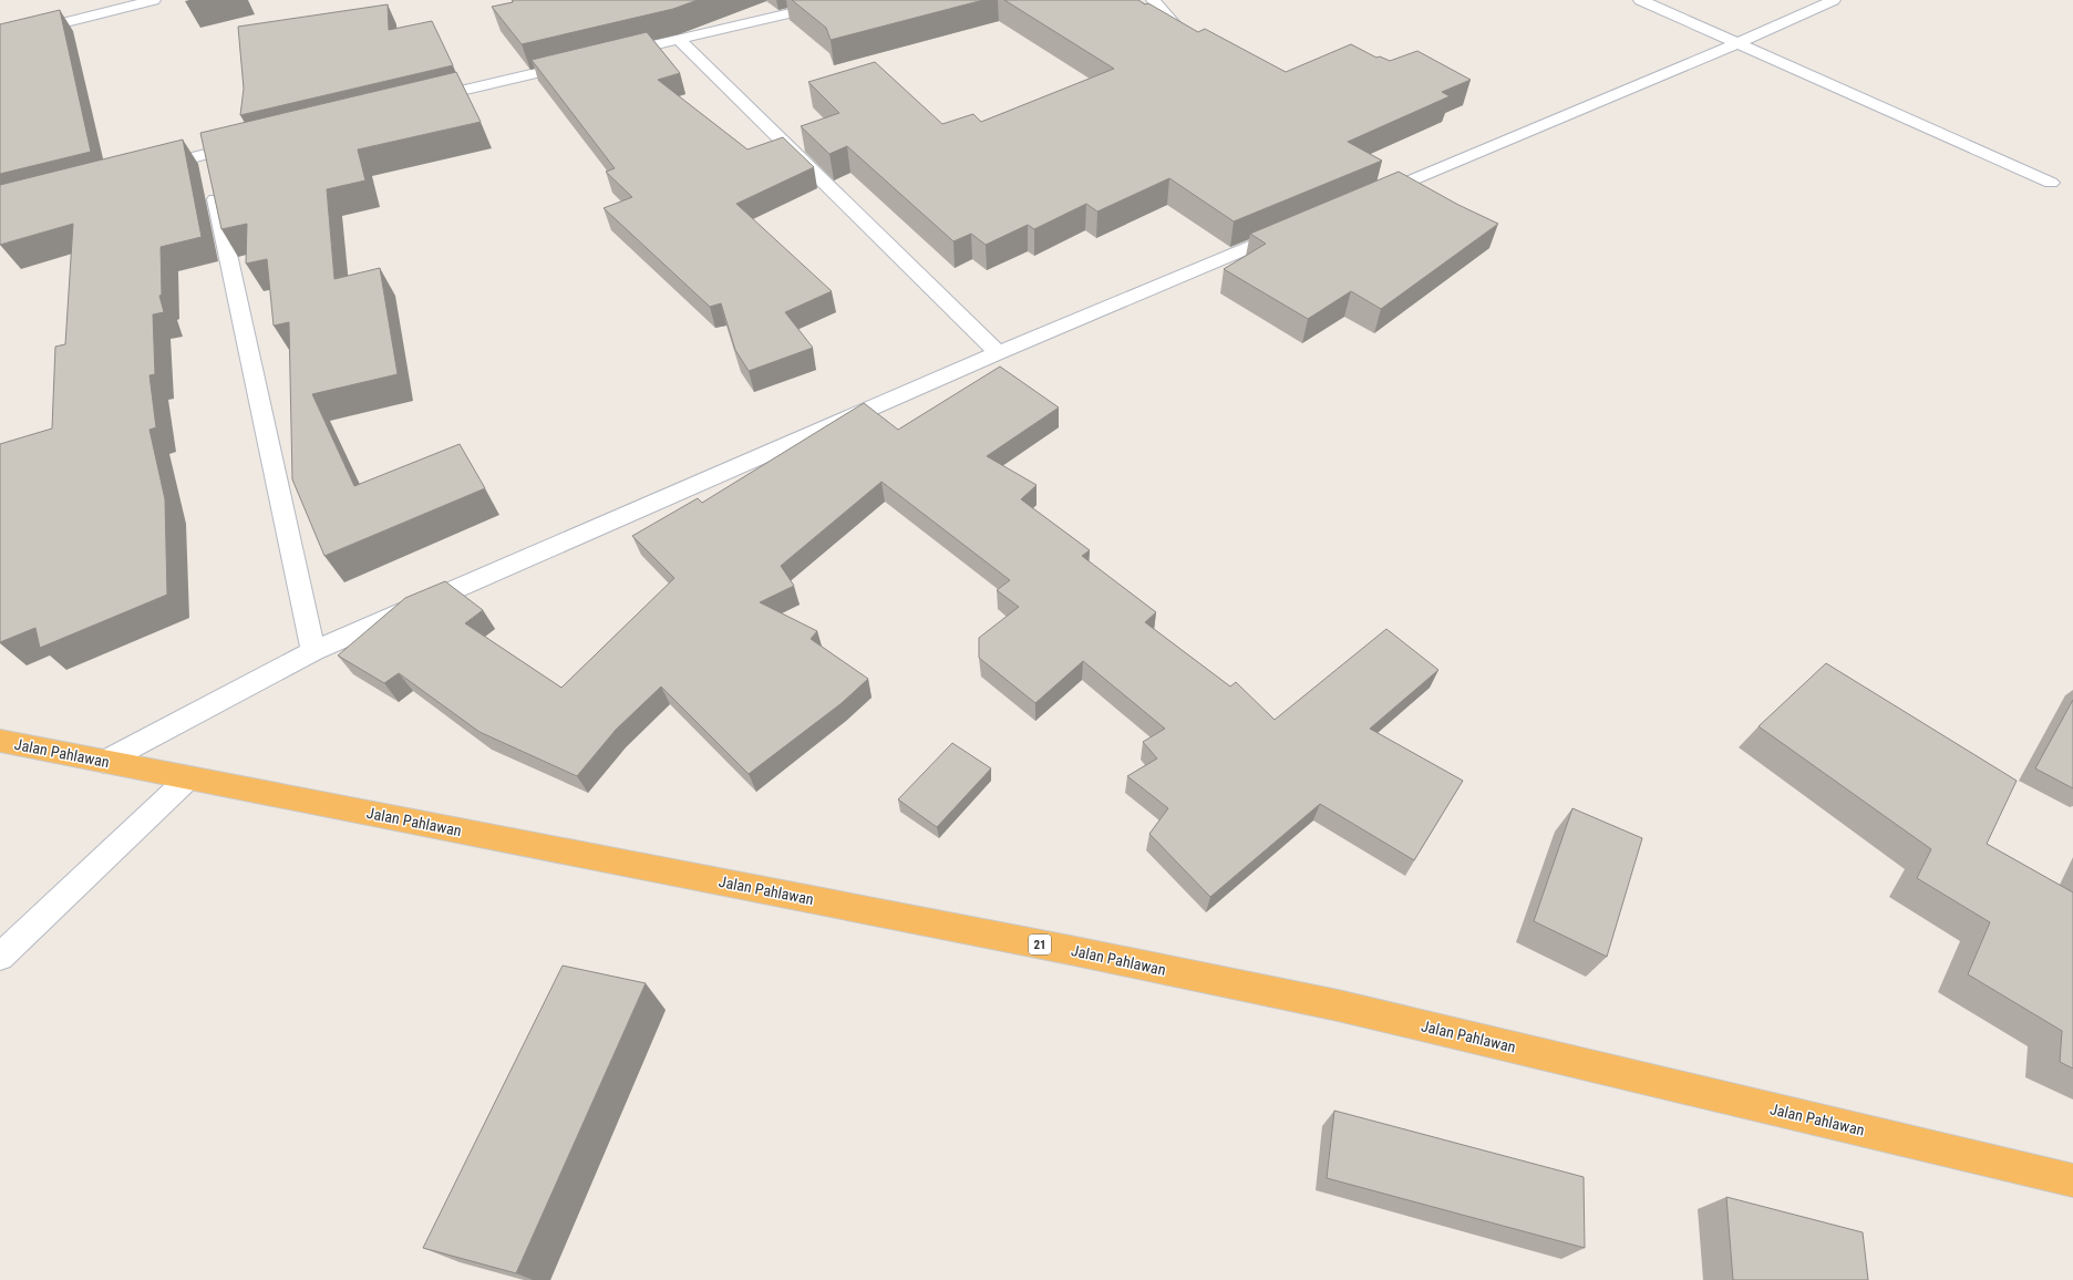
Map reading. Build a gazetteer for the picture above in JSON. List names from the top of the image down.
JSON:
{
  "streets": {
    "highway": ["Jalan Pahlawan", "21"]
  }
}
